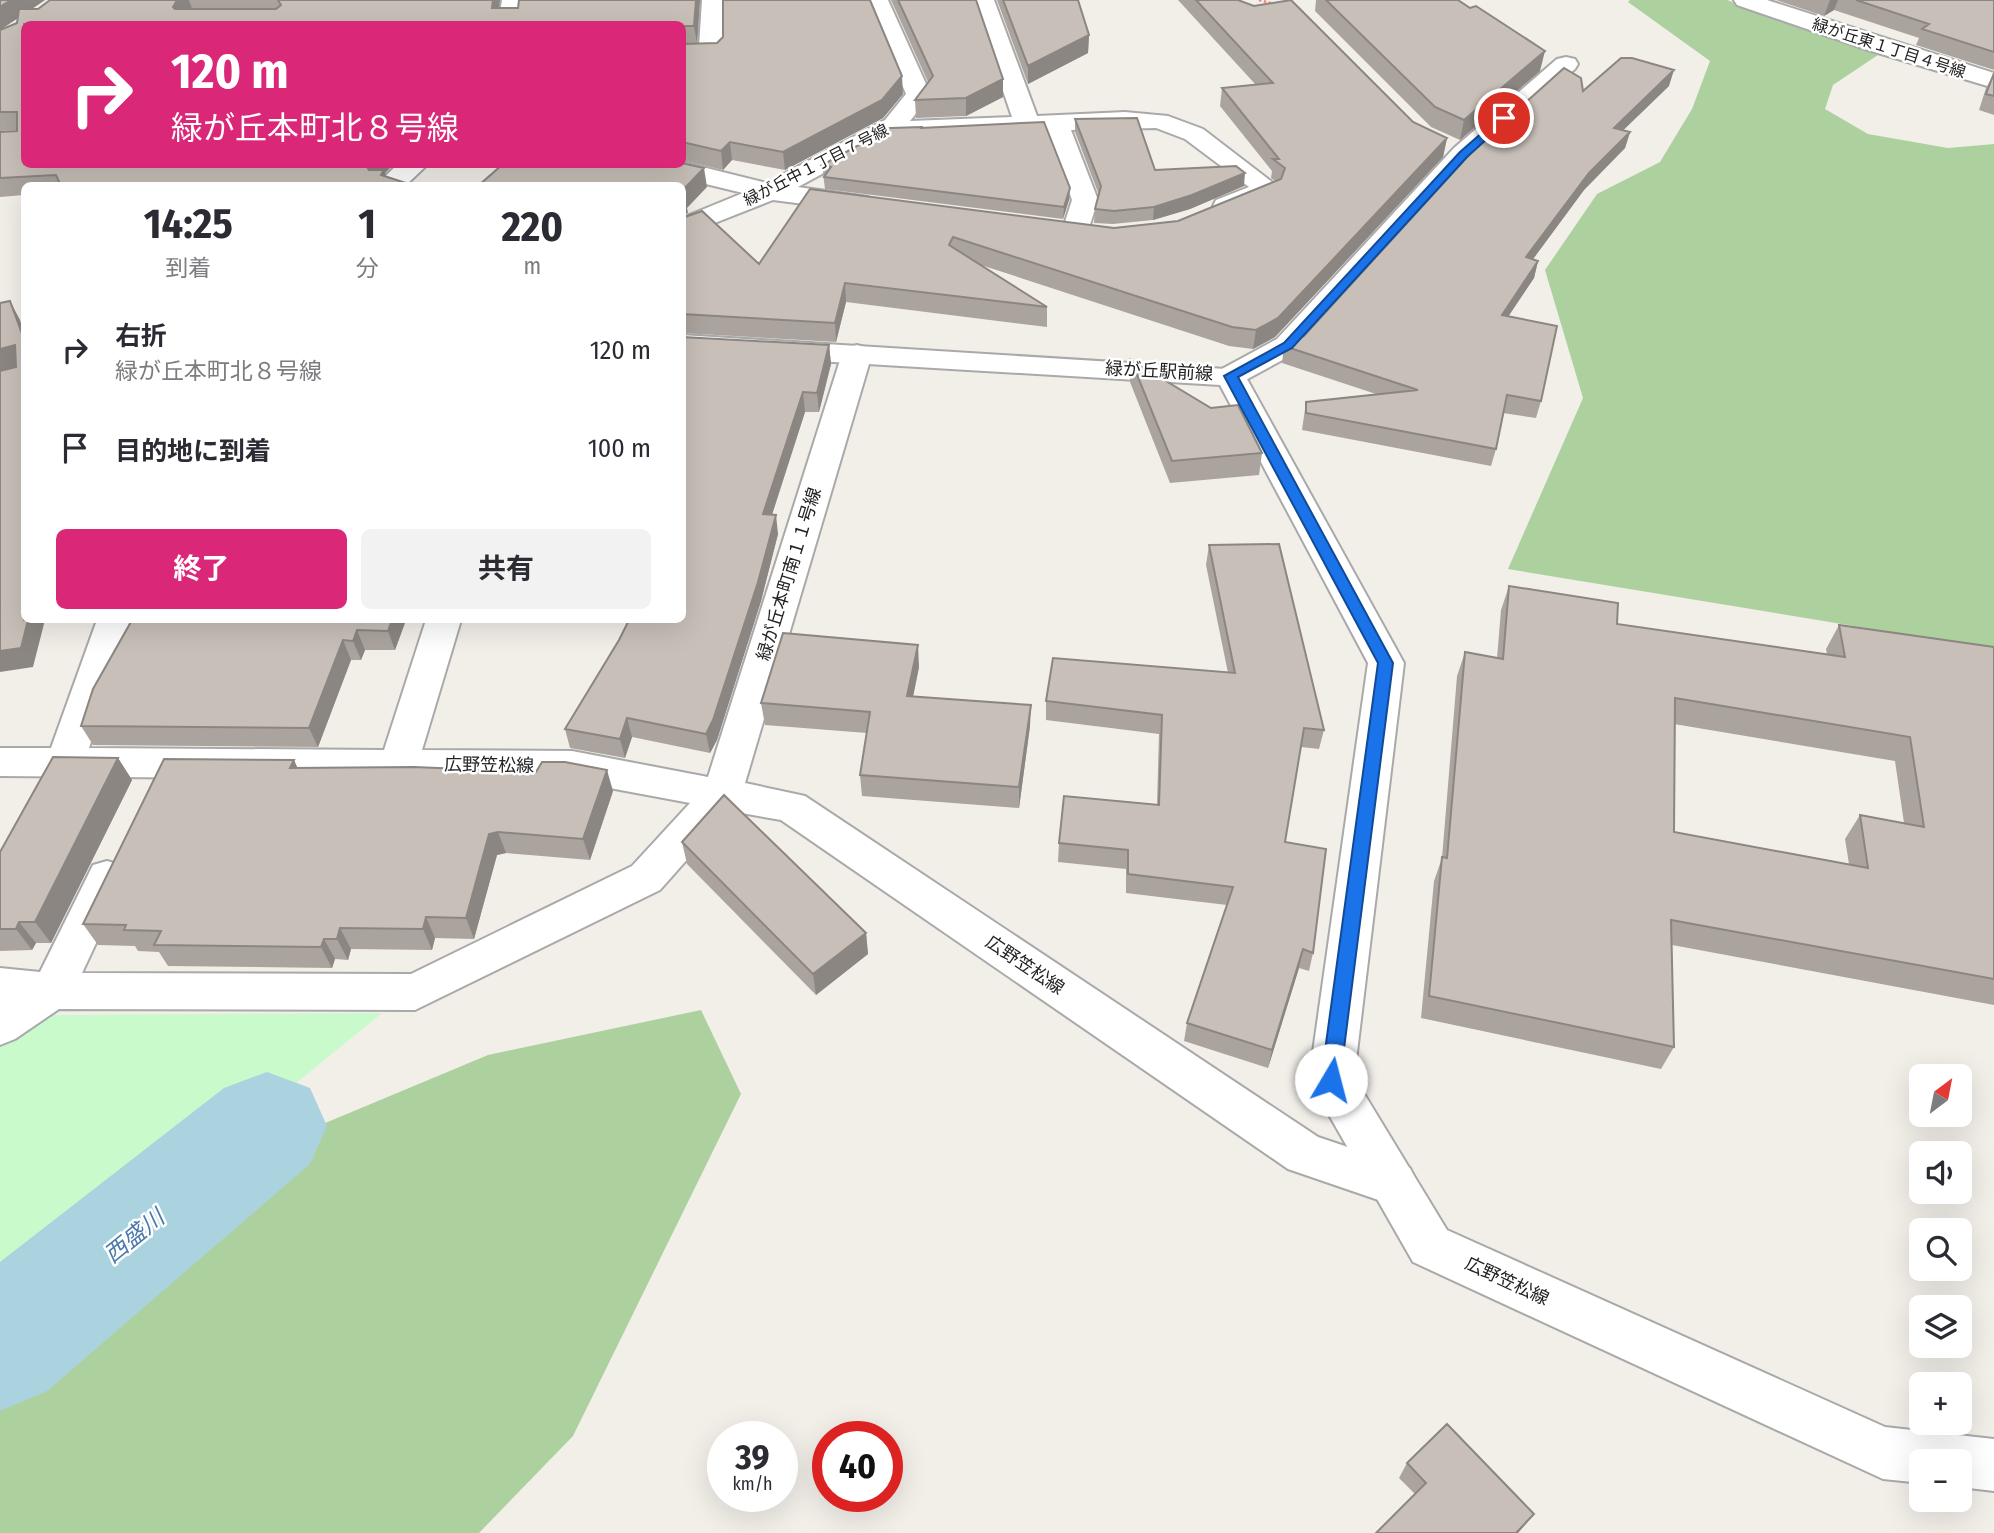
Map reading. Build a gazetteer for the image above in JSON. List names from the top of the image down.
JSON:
{
  "streets": {
    "street": [
      "緑が丘東１丁目４号線",
      "緑が丘中１丁目７号線",
      "緑が丘駅前線",
      "緑が丘本町南１１号線",
      "広野笠松線"
    ]
  },
  "crossings": [
    ["緑が丘駅前線", "緑が丘本町南１１号線"],
    ["緑が丘駅前線", "広野笠松線"],
    ["緑が丘本町南１１号線", "広野笠松線"]
  ],
  "water": ["西盛川"],
  "north": "top right",
  "page": {
    "turn": ["120 m", "緑が丘本町北８号線"],
    "eta": [
      "14:25",
      "到着",
      "1",
      "分",
      "220",
      "m"
    ],
    "list": [
      {
        "name": "右折",
        "note": "緑が丘本町北８号線",
        "value": "120 m"
      },
      {
        "name": "目的地に到着",
        "value": "100 m"
      }
    ],
    "buttons": ["終了", "共有"],
    "map_buttons": ["+", "−"],
    "speed": "39 km/h",
    "limit": "40"
  }
}
